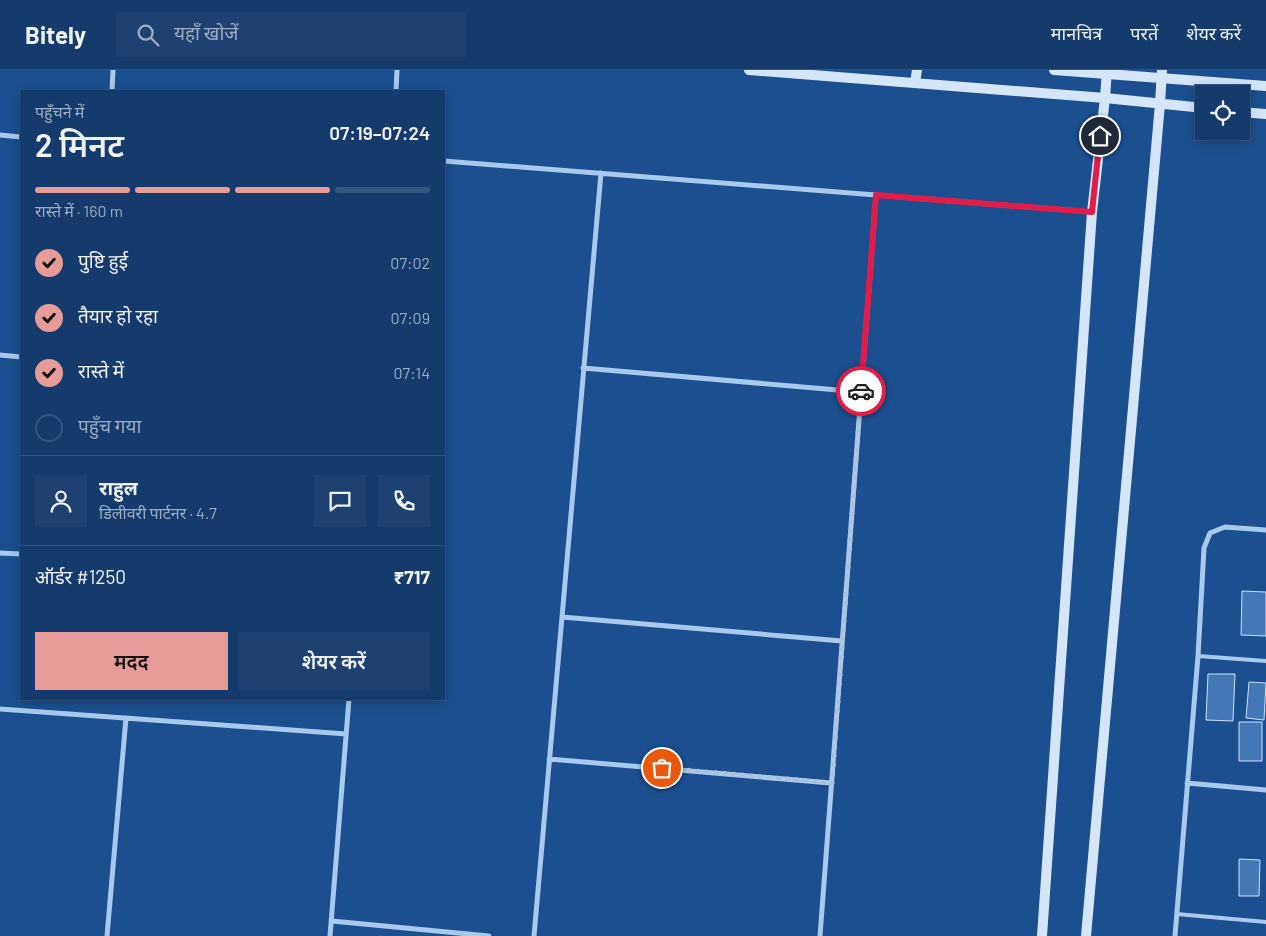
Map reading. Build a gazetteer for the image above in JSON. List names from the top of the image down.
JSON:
{
  "page": {
    "header": "Bitely",
    "search": "यहाँ खोजें",
    "nav": ["मानचित्र", "परतें", "शेयर करें"],
    "heading": ["2 मिनट", "पहुँचने में", "07:19–07:24"],
    "panel": [
      "राहुल",
      "डिलीवरी पार्टनर · 4.7",
      "ऑर्डर #1250",
      "₹717"
    ],
    "bar": "रास्ते में · 160 m",
    "list": [
      ["पुष्टि हुई", "07:02"],
      ["तैयार हो रहा", "07:09"],
      ["रास्ते में", "07:14"],
      "पहुँच गया"
    ],
    "buttons": ["मदद", "शेयर करें"]
  }
}
